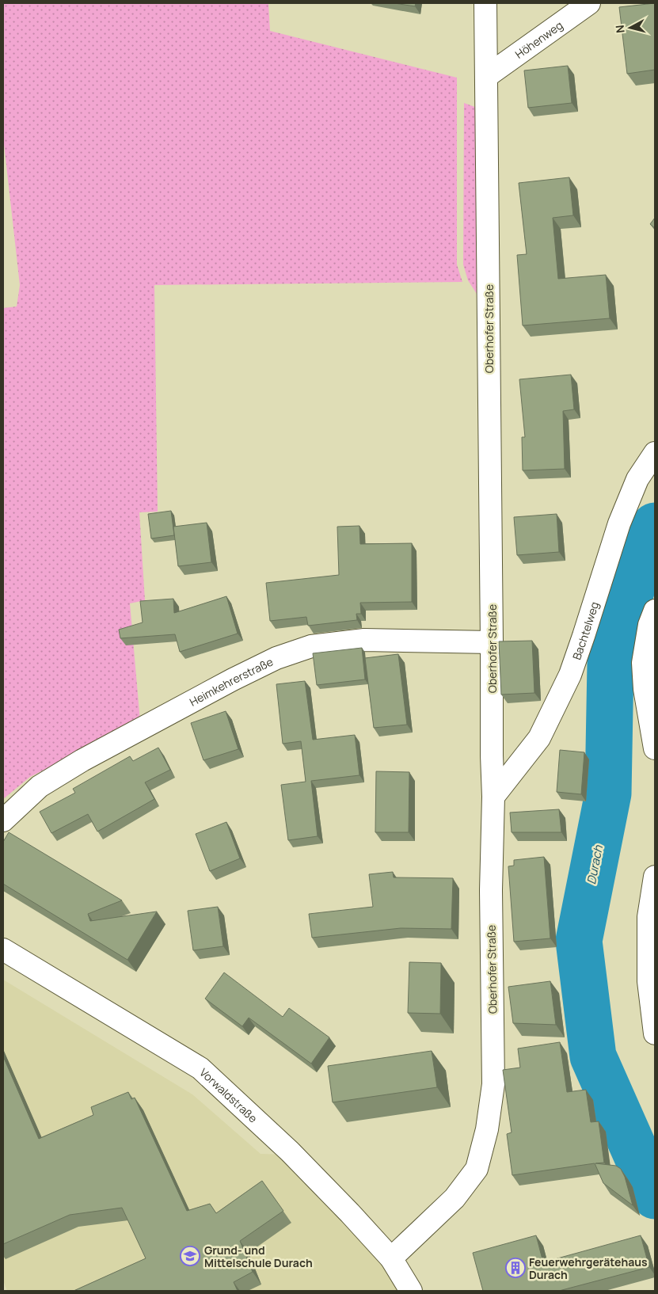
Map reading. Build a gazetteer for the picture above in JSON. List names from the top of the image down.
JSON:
{
  "streets": {
    "street": [
      "Höhenweg",
      "Oberhofer Straße",
      "Bachtelweg",
      "Heimkehrerstraße",
      "Vorwaldstraße"
    ]
  },
  "crossings": [
    ["Höhenweg", "Oberhofer Straße"],
    ["Oberhofer Straße", "Bachtelweg"],
    ["Oberhofer Straße", "Heimkehrerstraße"],
    ["Oberhofer Straße", "Vorwaldstraße"]
  ],
  "water": ["Durach"],
  "places": {
    "school or university": ["Grund- und Mittelschule Durach"],
    "building": ["Feuerwehrgerätehaus Durach"]
  },
  "north": "left"
}
